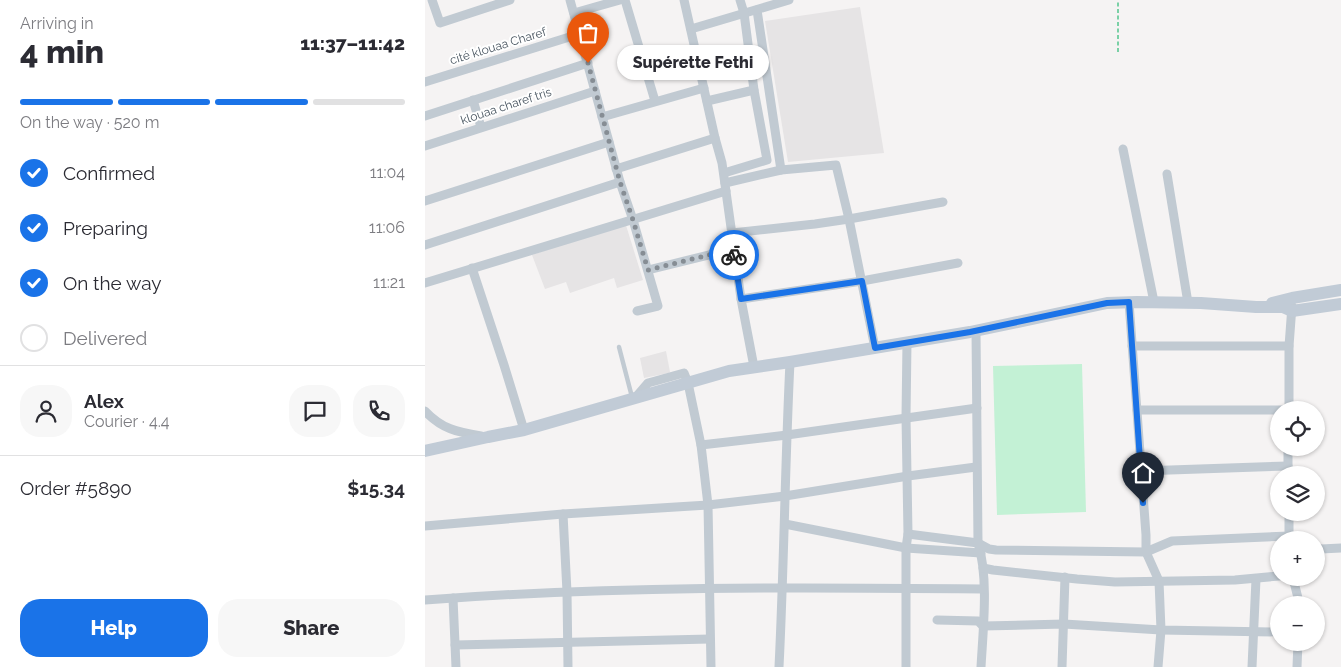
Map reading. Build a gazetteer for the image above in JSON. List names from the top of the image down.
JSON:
{
  "streets": {
    "street": ["cité klouaa Charef", "klouaa charef tris"]
  },
  "places": ["Supérette Fethi"],
  "page": {
    "heading": ["4 min", "Arriving in", "11:37–11:42"],
    "panel": [
      "Alex",
      "Courier · 4.4",
      "Order #5890",
      "$15.34"
    ],
    "bubble": "Supérette Fethi",
    "bar": "On the way · 520 m",
    "list": [
      ["Confirmed", "11:04"],
      ["Preparing", "11:06"],
      ["On the way", "11:21"],
      "Delivered"
    ],
    "map_buttons": ["+", "−"],
    "buttons": ["Help", "Share"]
  }
}
